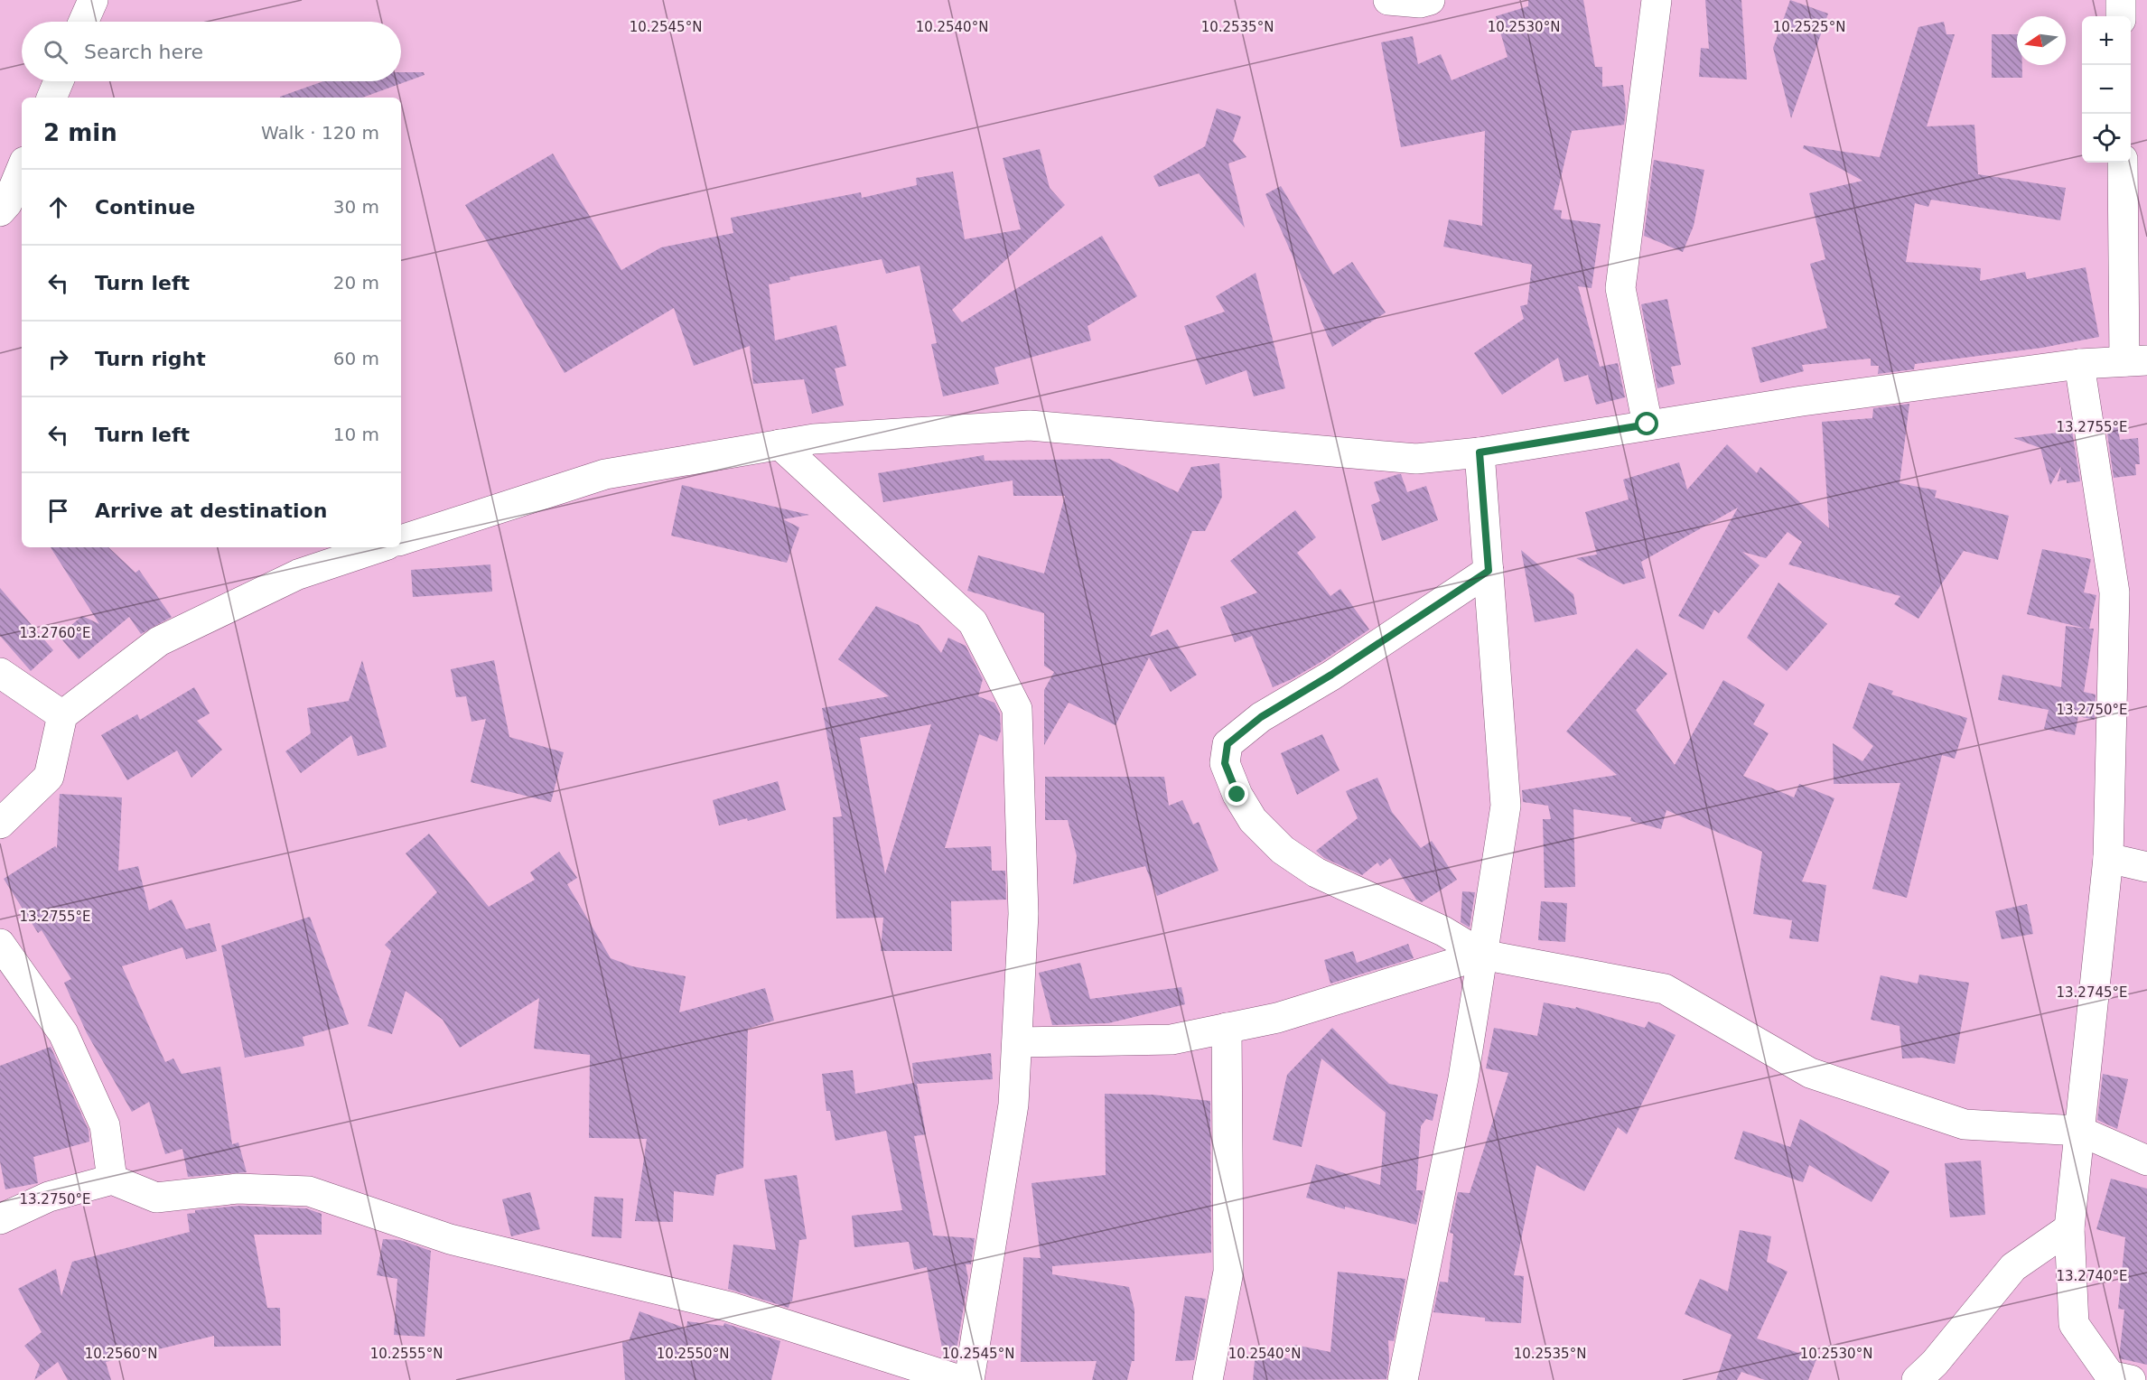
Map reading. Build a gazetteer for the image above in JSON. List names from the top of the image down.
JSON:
{
  "north": "left",
  "page": {
    "map_buttons": ["+", "−"],
    "search": "Search here",
    "heading": ["2 min", "Walk · 120 m"],
    "list": [
      ["Continue", "30 m"],
      ["Turn left", "20 m"],
      ["Turn right", "60 m"],
      ["Turn left", "10 m"],
      "Arrive at destination"
    ]
  },
  "coordinates": [
    "10.2545°N",
    "10.2540°N",
    "10.2535°N",
    "10.2530°N",
    "10.2525°N",
    "13.2755°E",
    "13.2760°E",
    "13.2750°E",
    "13.2745°E",
    "13.2740°E",
    "10.2560°N",
    "10.2555°N",
    "10.2550°N"
  ]
}
